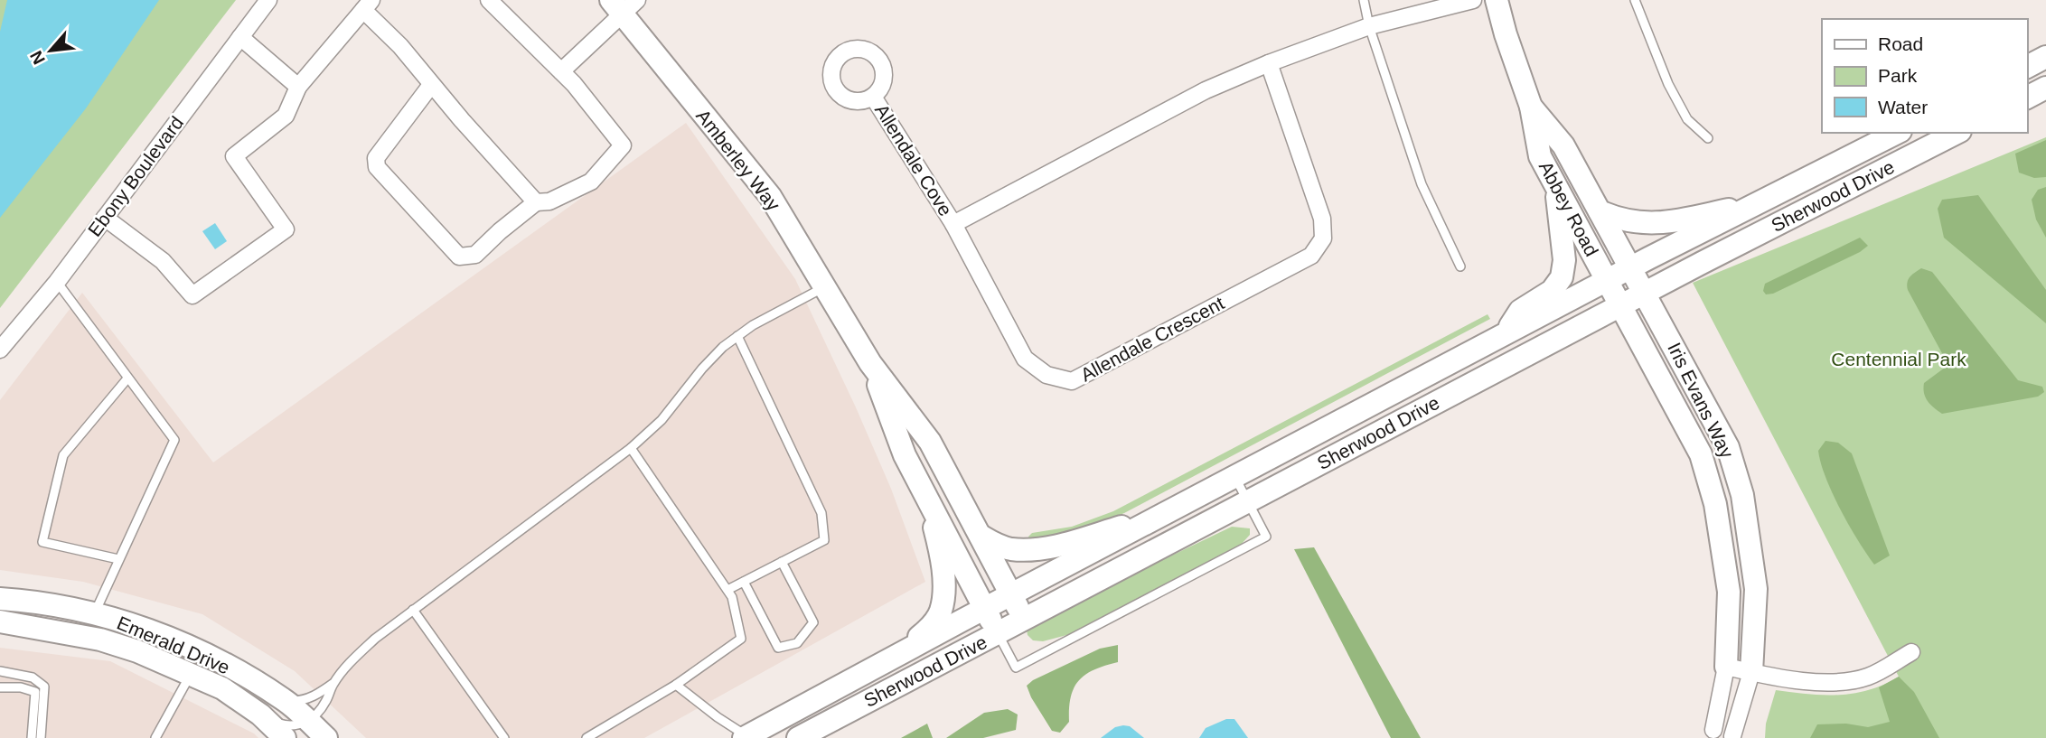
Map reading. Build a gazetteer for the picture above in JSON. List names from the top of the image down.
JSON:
{
  "streets": {
    "main road": [
      "Amberley Way",
      "Sherwood Drive",
      "Abbey Road",
      "Iris Evans Way",
      "Emerald Drive"
    ],
    "street": ["Allendale Cove", "Ebony Boulevard", "Allendale Crescent"]
  },
  "crossings": [
    ["Amberley Way", "Sherwood Drive"],
    ["Allendale Cove", "Allendale Crescent"],
    ["Sherwood Drive", "Abbey Road"],
    ["Sherwood Drive", "Iris Evans Way"],
    ["Abbey Road", "Iris Evans Way"]
  ],
  "parks": ["Centennial Park"],
  "legend": ["Road", "Park", "Water"],
  "north": "bottom left"
}
